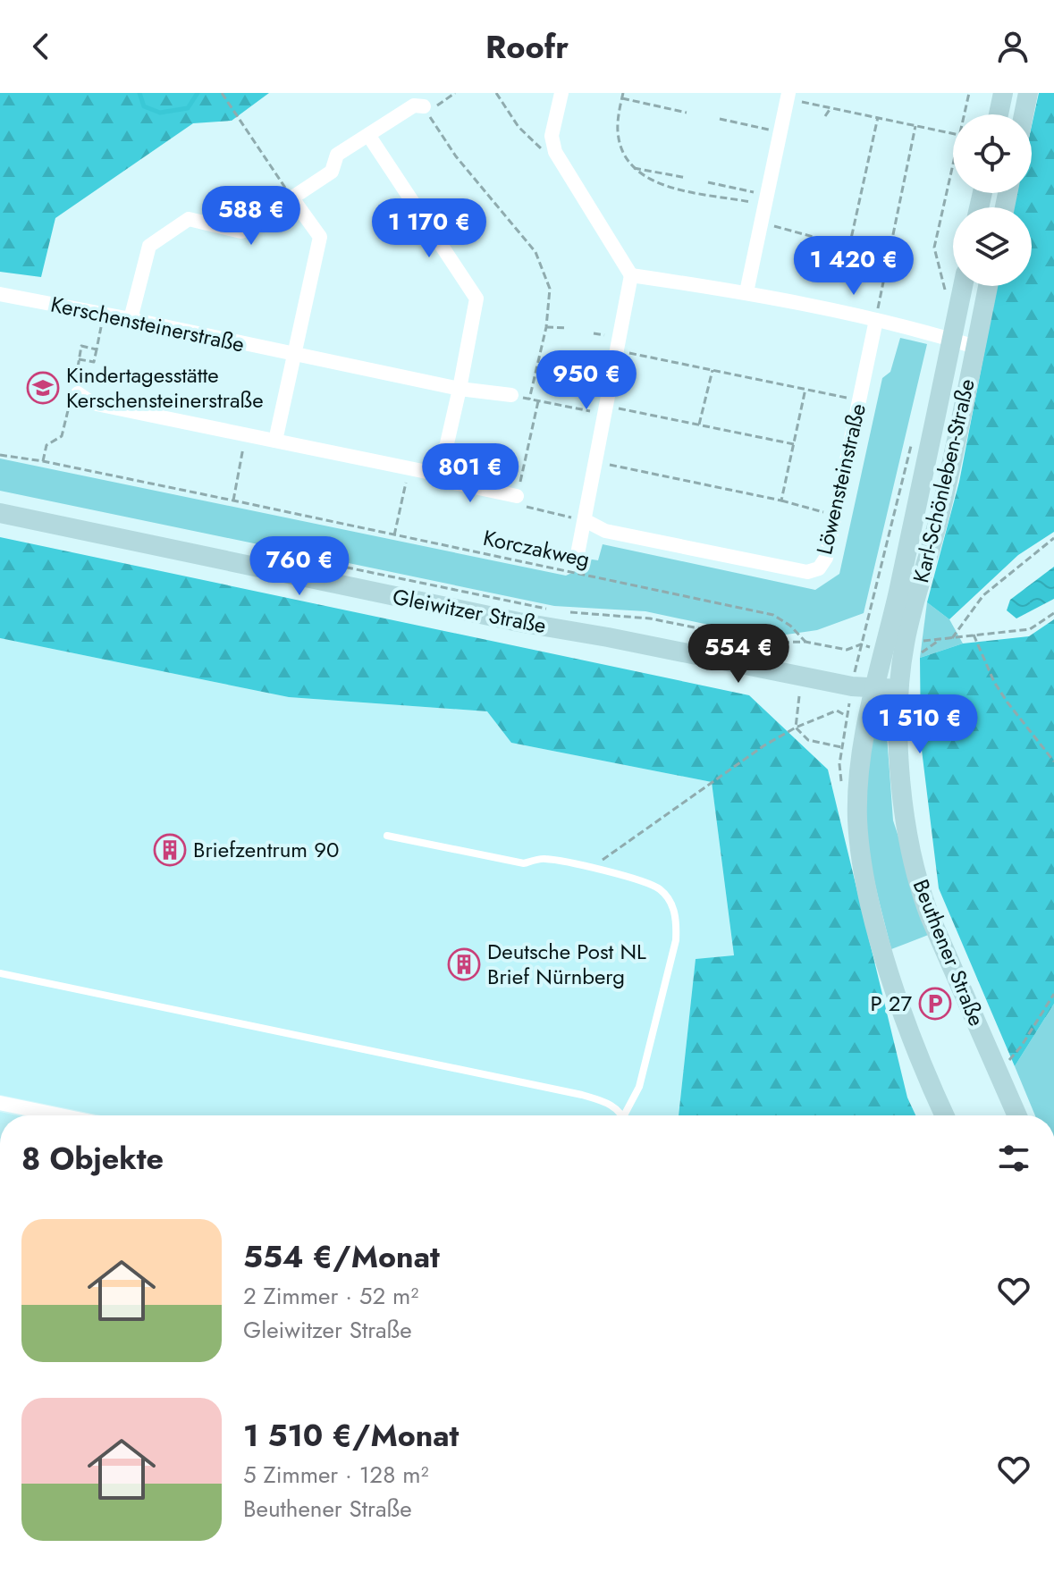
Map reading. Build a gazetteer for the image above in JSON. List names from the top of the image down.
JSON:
{
  "streets": {
    "main road": ["Karl-Schönleben-Straße", "Gleiwitzer Straße", "Beuthener Straße"],
    "street": ["Kerschensteinerstraße", "Löwensteinstraße"],
    "path": ["Korczakweg"]
  },
  "crossings": [
    ["Karl-Schönleben-Straße", "Gleiwitzer Straße"],
    ["Karl-Schönleben-Straße", "Beuthener Straße"],
    ["Gleiwitzer Straße", "Beuthener Straße"]
  ],
  "places": {
    "school or university": ["Kindertagesstätte Kerschensteinerstraße"],
    "building": ["Briefzentrum 90", "Deutsche Post NL Brief Nürnberg"],
    "parking": ["P 27"]
  },
  "page": {
    "header": "Roofr",
    "price": [
      "588 €",
      "1 170 €",
      "1 420 €",
      "950 €",
      "801 €",
      "760 €",
      "554 €",
      "1 510 €"
    ],
    "heading": "8 Objekte",
    "list": [
      {
        "name": "554 €/Monat",
        "note": "2 Zimmer · 52 m² · Gleiwitzer Straße"
      },
      {
        "name": "1 510 €/Monat",
        "note": "5 Zimmer · 128 m² · Beuthener Straße"
      }
    ]
  }
}
